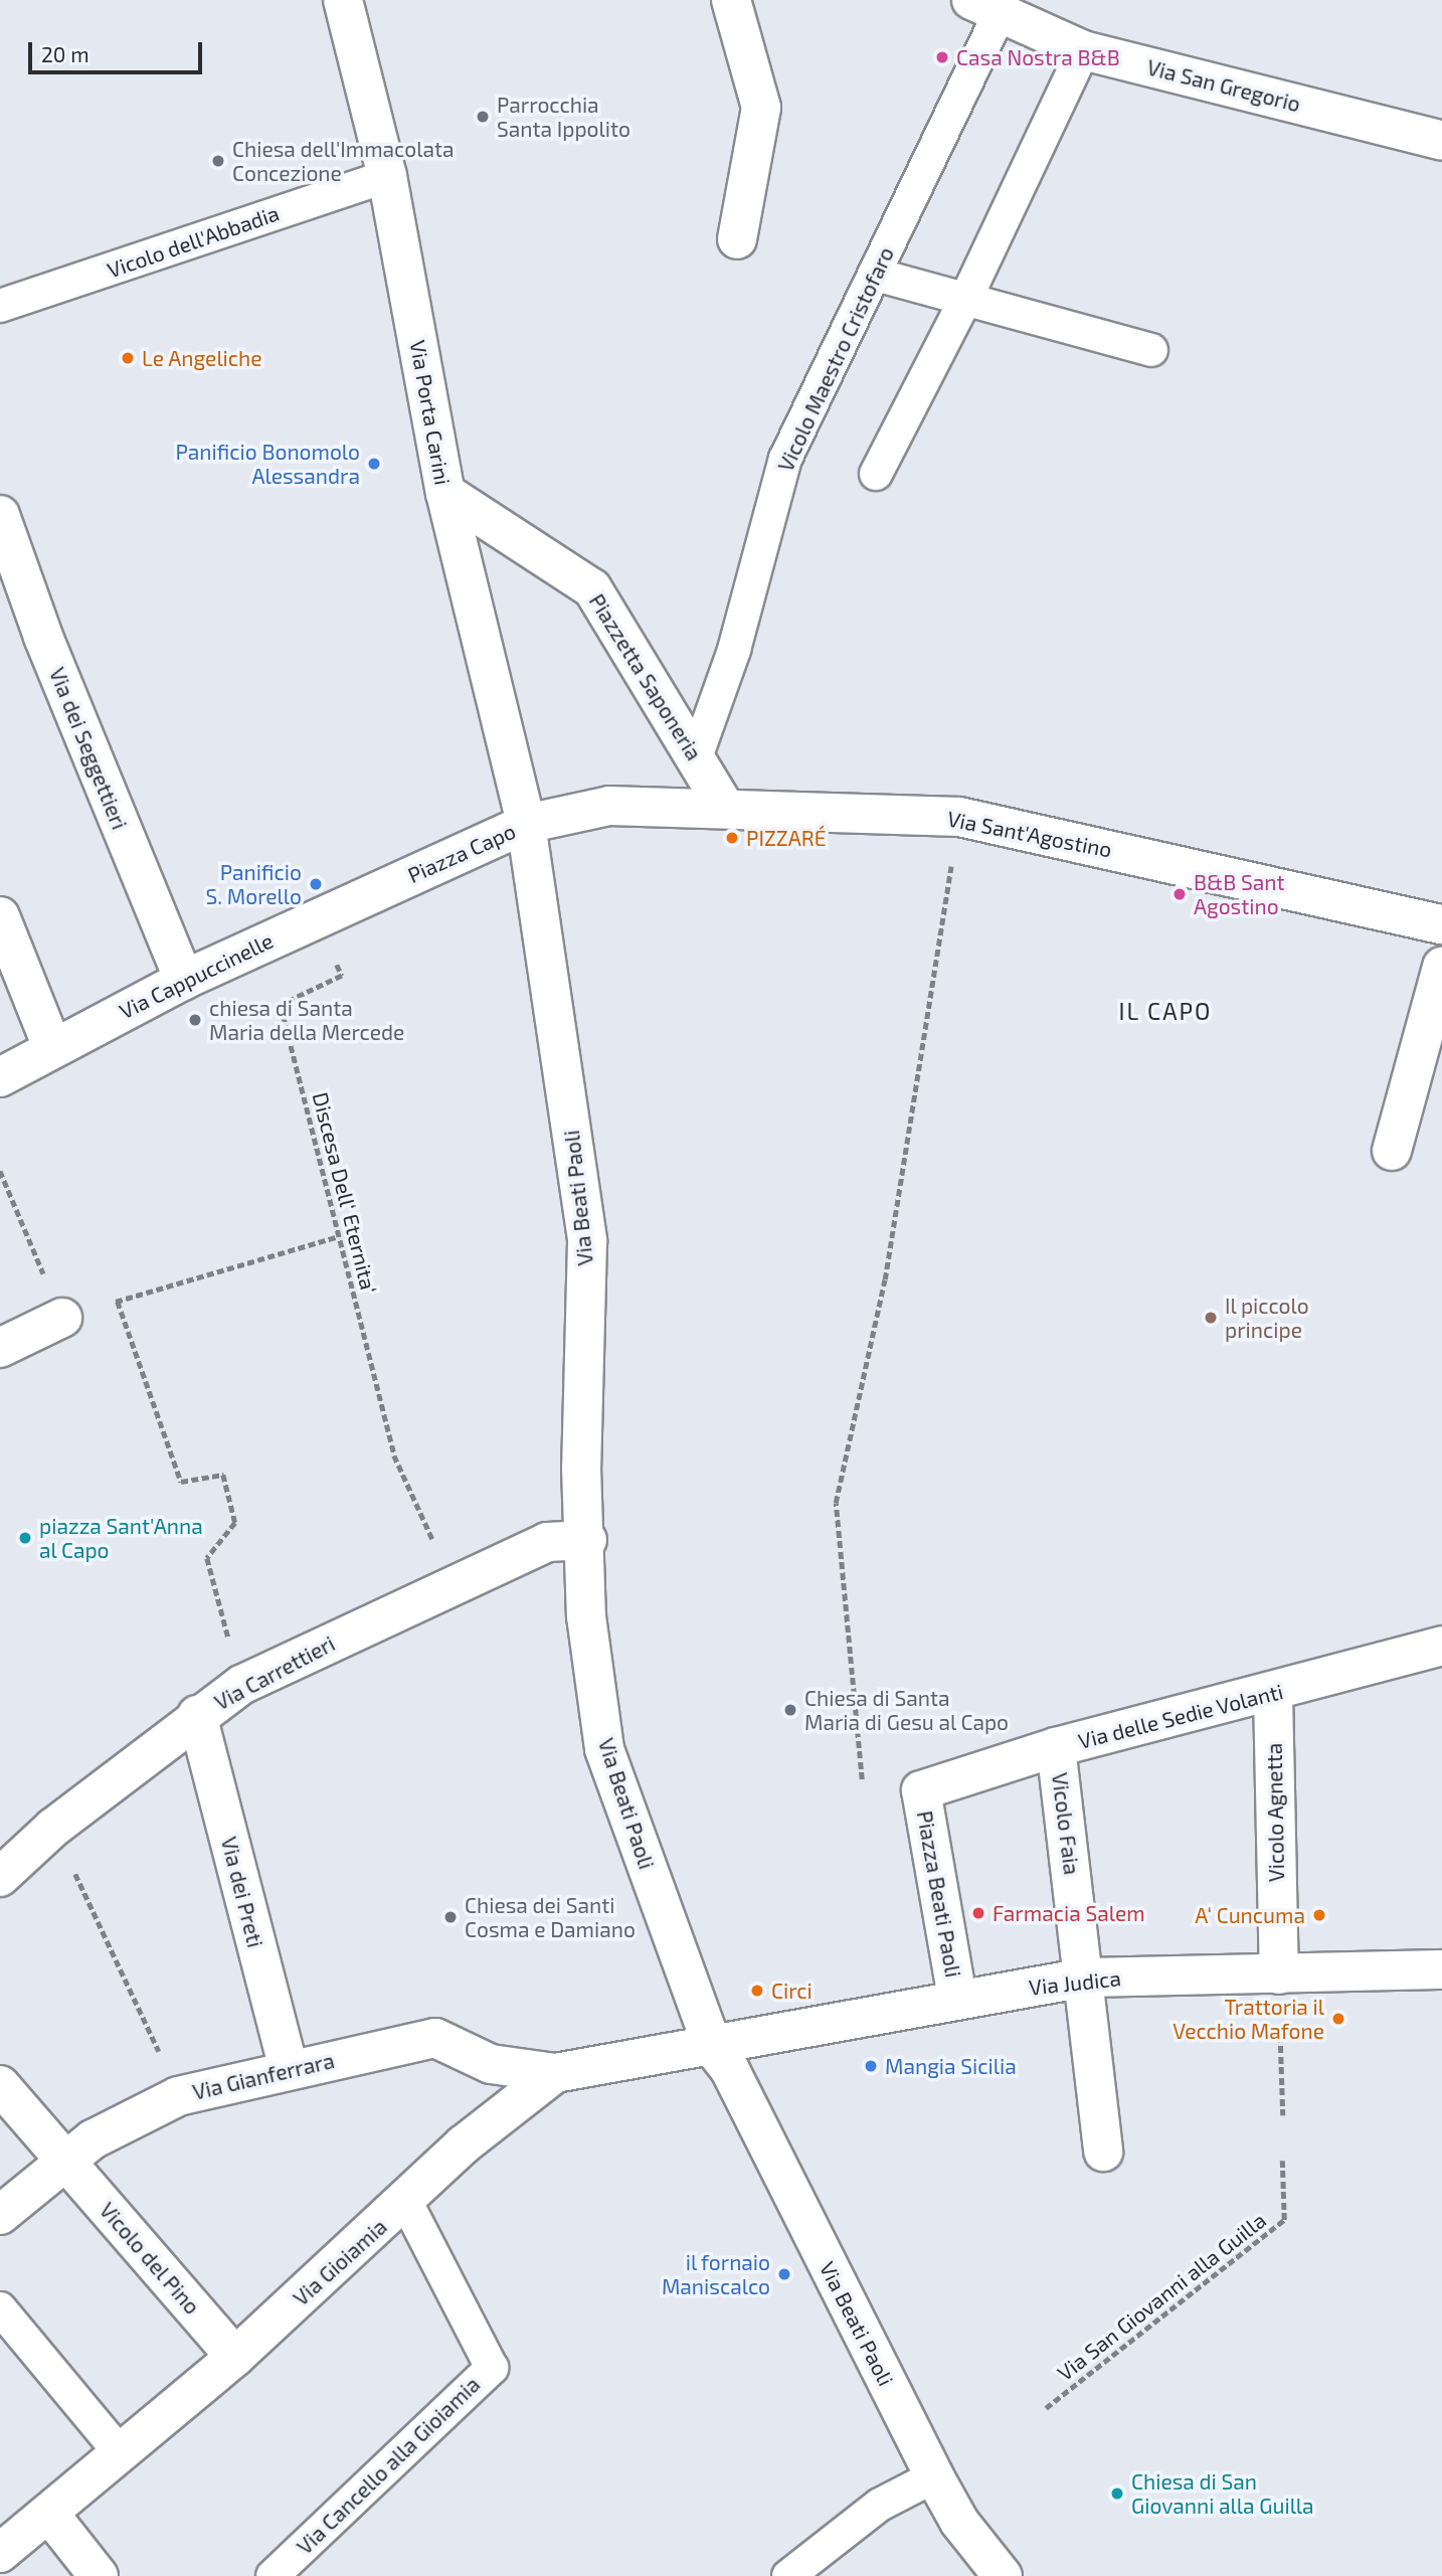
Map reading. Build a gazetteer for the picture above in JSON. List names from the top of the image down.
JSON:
{
  "streets": {
    "street": [
      "Via San Gregorio",
      "Via Porta Carini",
      "Piazzetta Saponeria",
      "Via dei Seggettieri",
      "Via Sant'Agostino",
      "Piazza Capo",
      "Via Cappuccinelle",
      "Via Beati Paoli",
      "Via Carrettieri",
      "Via delle Sedie Volanti",
      "Vicolo Agnetta",
      "Vicolo Faia",
      "Via dei Preti",
      "Piazza Beati Paoli",
      "Via Judica",
      "Via Gianferrara",
      "Vicolo del Pino",
      "Via Gioiamia"
    ],
    "lane": ["Vicolo dell'Abbadia", "Vicolo Maestro Cristofaro", "Via Cancello alla Gioiamia"],
    "path": ["Discesa Dell‘ Eternita‘", "Via San Giovanni alla Guilla"]
  },
  "crossings": [
    ["Via San Gregorio", "Vicolo Maestro Cristofaro"],
    ["Vicolo dell'Abbadia", "Via Porta Carini"],
    ["Vicolo Maestro Cristofaro", "Piazzetta Saponeria"],
    ["Via Porta Carini", "Piazzetta Saponeria"],
    ["Via Porta Carini", "Via Sant'Agostino"],
    ["Via Porta Carini", "Piazza Capo"],
    ["Via Porta Carini", "Via Beati Paoli"],
    ["Piazzetta Saponeria", "Via Sant'Agostino"],
    ["Via dei Seggettieri", "Via Cappuccinelle"],
    ["Via Sant'Agostino", "Piazza Capo"],
    ["Via Sant'Agostino", "Via Beati Paoli"],
    ["Piazza Capo", "Via Cappuccinelle"],
    ["Piazza Capo", "Via Beati Paoli"],
    ["Discesa Dell‘ Eternita‘", "Via Carrettieri"],
    ["Via Beati Paoli", "Via Carrettieri"],
    ["Via Beati Paoli", "Via Judica"],
    ["Via Beati Paoli", "Via Gioiamia"],
    ["Via Carrettieri", "Via dei Preti"],
    ["Via delle Sedie Volanti", "Vicolo Agnetta"],
    ["Via delle Sedie Volanti", "Vicolo Faia"],
    ["Via delle Sedie Volanti", "Piazza Beati Paoli"],
    ["Vicolo Agnetta", "Via Judica"],
    ["Vicolo Faia", "Via Judica"],
    ["Via dei Preti", "Via Gianferrara"],
    ["Piazza Beati Paoli", "Via Judica"],
    ["Via Judica", "Via Gioiamia"],
    ["Via Gianferrara", "Vicolo del Pino"],
    ["Via Gianferrara", "Via Gioiamia"],
    ["Vicolo del Pino", "Via Gioiamia"],
    ["Via Gioiamia", "Via Cancello alla Gioiamia"]
  ],
  "districts": ["IL CAPO"],
  "places": [
    "Casa Nostra B&B",
    "Parrocchia Santa Ippolito",
    "Chiesa dell'Immacolata Concezione",
    "Le Angeliche",
    "Panificio Bonomolo Alessandra",
    "PIZZARÉ",
    "Panificio S. Morello",
    "B&B Sant Agostino",
    "chiesa di Santa Maria della Mercede",
    "Il piccolo principe",
    "piazza Sant'Anna al Capo",
    "Chiesa di Santa Maria di Gesu al Capo",
    "Farmacia Salem",
    "A‘ Cuncuma",
    "Chiesa dei Santi Cosma e Damiano",
    "Circi",
    "Trattoria il Vecchio Mafone",
    "Mangia Sicilia",
    "il fornaio Maniscalco",
    "Chiesa di San Giovanni alla Guilla"
  ],
  "scale_bar": "20 m"
}
